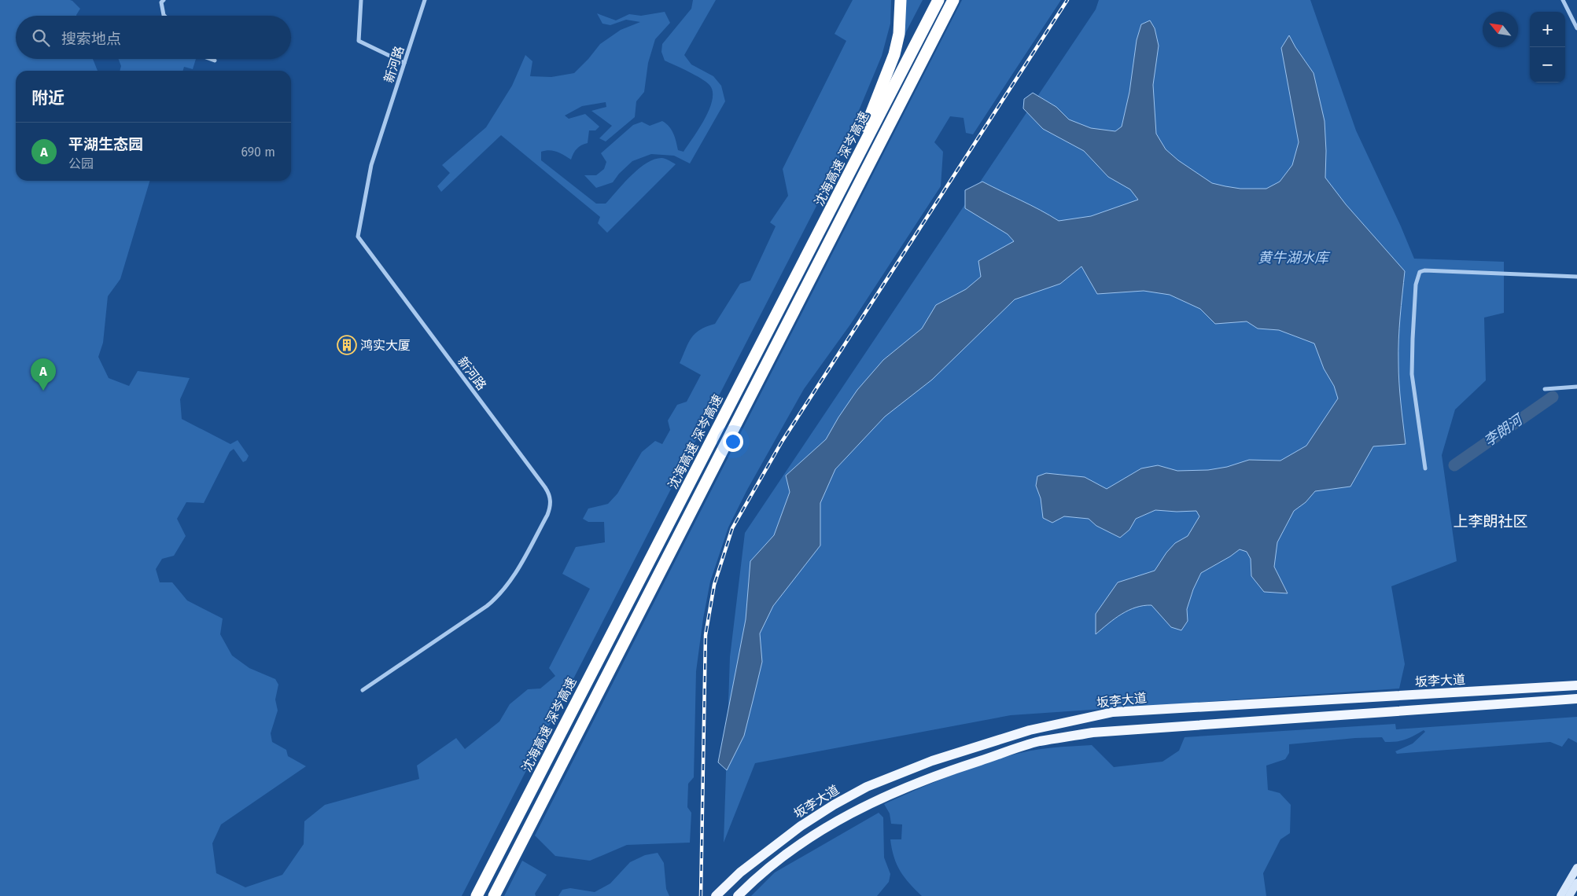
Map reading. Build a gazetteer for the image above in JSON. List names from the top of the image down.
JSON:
{
  "streets": {
    "highway": ["沈海高速 深岑高速"],
    "main road": ["坂李大道"],
    "street": ["新河路"]
  },
  "districts": ["上李朗社区"],
  "water": ["黄牛湖水库", "李朗河"],
  "places": {
    "building": ["鸿实大厦"]
  },
  "north": "top left",
  "page": {
    "map_buttons": ["+", "−"],
    "search": "搜索地点",
    "heading": "附近",
    "list": [
      {
        "mark": "A",
        "name": "平湖生态园",
        "note": "公园",
        "value": "690 m"
      }
    ],
    "pins": "A"
  }
}
